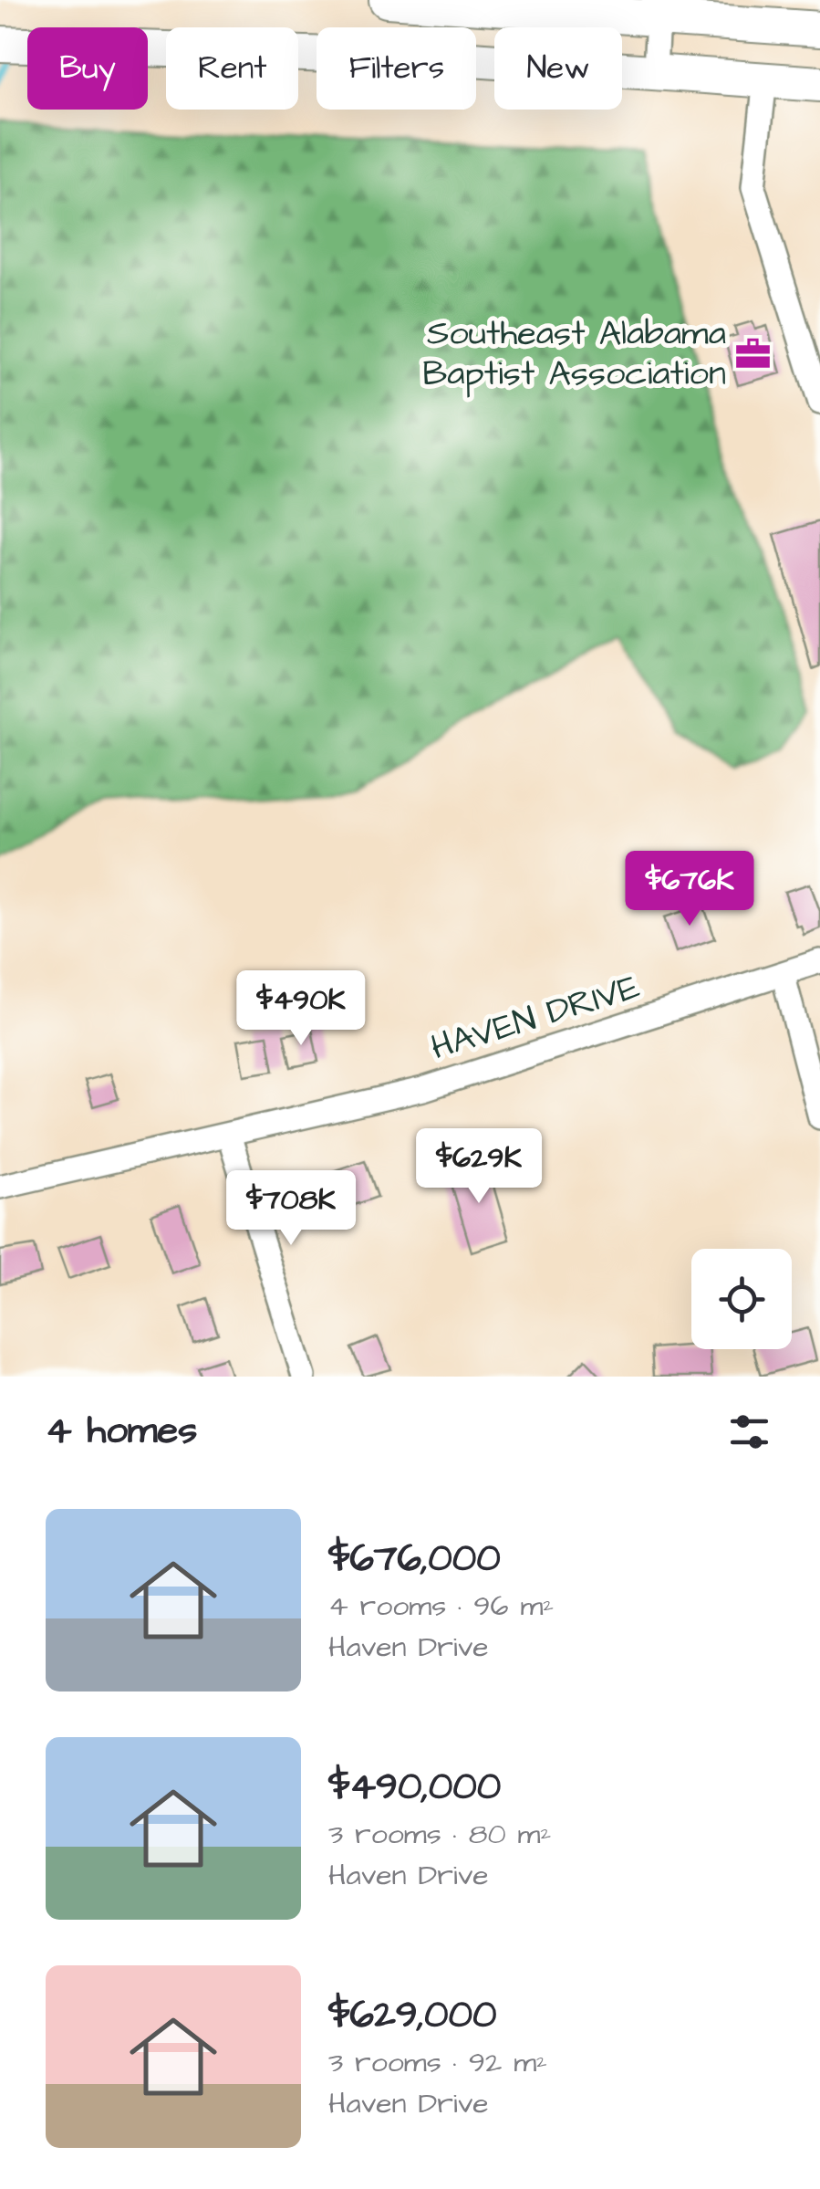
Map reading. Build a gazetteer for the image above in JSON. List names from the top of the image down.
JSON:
{
  "streets": {
    "street": ["HAVEN DRIVE"]
  },
  "places": {
    "office": ["Southeast Alabama Baptist Association"]
  },
  "page": {
    "chip": [
      "Buy",
      "Rent",
      "Filters",
      "New"
    ],
    "price": [
      "$676K",
      "$490K",
      "$629K",
      "$708K"
    ],
    "heading": "4 homes",
    "list": [
      {
        "name": "$676,000",
        "note": "4 rooms · 96 m² · Haven Drive"
      },
      {
        "name": "$490,000",
        "note": "3 rooms · 80 m² · Haven Drive"
      },
      {
        "name": "$629,000",
        "note": "3 rooms · 92 m² · Haven Drive"
      }
    ]
  }
}
